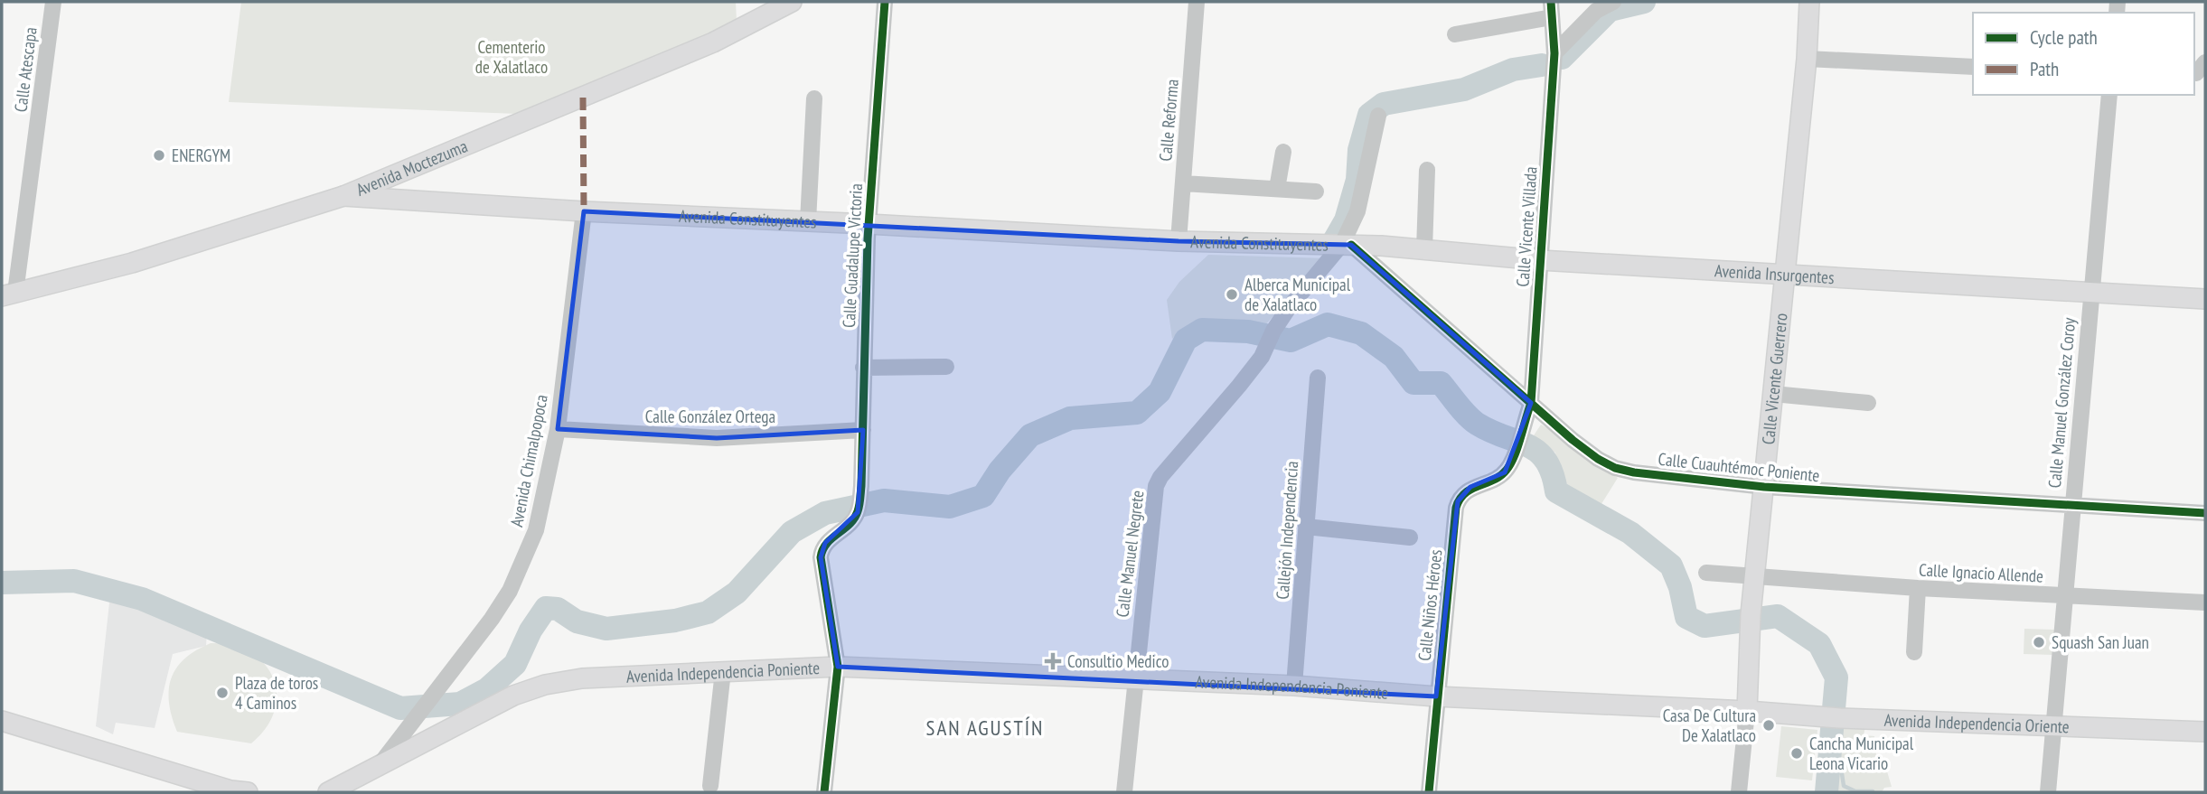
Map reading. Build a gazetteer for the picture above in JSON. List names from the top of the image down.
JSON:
{
  "streets": {
    "main road": [
      "Avenida Moctezuma",
      "Avenida Constituyentes",
      "Avenida Insurgentes",
      "Calle Vicente Guerrero",
      "Avenida Independencia Poniente",
      "Avenida Independencia Oriente"
    ],
    "street": [
      "Calle Atescapa",
      "Calle Reforma",
      "Calle Vicente Villada",
      "Calle Guadalupe Victoria",
      "Calle Manuel González Coroy",
      "Calle González Ortega",
      "Avenida Chimalpopoca",
      "Calle Cuauhtémoc Poniente",
      "Callejón Independencia",
      "Calle Manuel Negrete",
      "Calle Ignacio Allende",
      "Calle Niños Héroes"
    ]
  },
  "crossings": [
    ["Calle Atescapa", "Avenida Moctezuma"],
    ["Calle Reforma", "Avenida Constituyentes"],
    ["Avenida Moctezuma", "Avenida Constituyentes"],
    ["Avenida Constituyentes", "Calle Guadalupe Victoria"],
    ["Avenida Constituyentes", "Avenida Insurgentes"],
    ["Avenida Constituyentes", "Avenida Chimalpopoca"],
    ["Avenida Constituyentes", "Calle Cuauhtémoc Poniente"],
    ["Avenida Constituyentes", "Calle Manuel Negrete"],
    ["Calle Vicente Villada", "Avenida Insurgentes"],
    ["Calle Vicente Villada", "Calle Cuauhtémoc Poniente"],
    ["Calle Vicente Villada", "Calle Niños Héroes"],
    ["Calle Guadalupe Victoria", "Calle González Ortega"],
    ["Calle Guadalupe Victoria", "Avenida Independencia Poniente"],
    ["Avenida Insurgentes", "Calle Vicente Guerrero"],
    ["Avenida Insurgentes", "Calle Manuel González Coroy"],
    ["Avenida Insurgentes", "Calle Cuauhtémoc Poniente"],
    ["Avenida Insurgentes", "Calle Manuel Negrete"],
    ["Calle Vicente Guerrero", "Calle Cuauhtémoc Poniente"],
    ["Calle Vicente Guerrero", "Calle Ignacio Allende"],
    ["Calle Vicente Guerrero", "Avenida Independencia Poniente"],
    ["Calle Vicente Guerrero", "Avenida Independencia Oriente"],
    ["Calle Manuel González Coroy", "Calle Cuauhtémoc Poniente"],
    ["Calle Manuel González Coroy", "Calle Ignacio Allende"],
    ["Calle Manuel González Coroy", "Avenida Independencia Oriente"],
    ["Calle González Ortega", "Avenida Chimalpopoca"],
    ["Avenida Chimalpopoca", "Avenida Independencia Poniente"],
    ["Calle Cuauhtémoc Poniente", "Calle Manuel Negrete"],
    ["Callejón Independencia", "Avenida Independencia Poniente"],
    ["Calle Manuel Negrete", "Avenida Independencia Poniente"],
    ["Calle Niños Héroes", "Avenida Independencia Poniente"],
    ["Avenida Independencia Poniente", "Avenida Independencia Oriente"]
  ],
  "districts": ["SAN AGUSTÍN"],
  "parks": ["Cementerio de Xalatlaco"],
  "places": {
    "other": [
      "ENERGYM",
      "Alberca Municipal de Xalatlaco",
      "Squash San Juan",
      "Plaza de toros 4 Caminos",
      "Casa De Cultura De Xalatlaco",
      "Cancha Municipal Leona Vicario"
    ],
    "health": ["Consultio Medico"]
  },
  "legend": ["Cycle path", "Path"]
}
